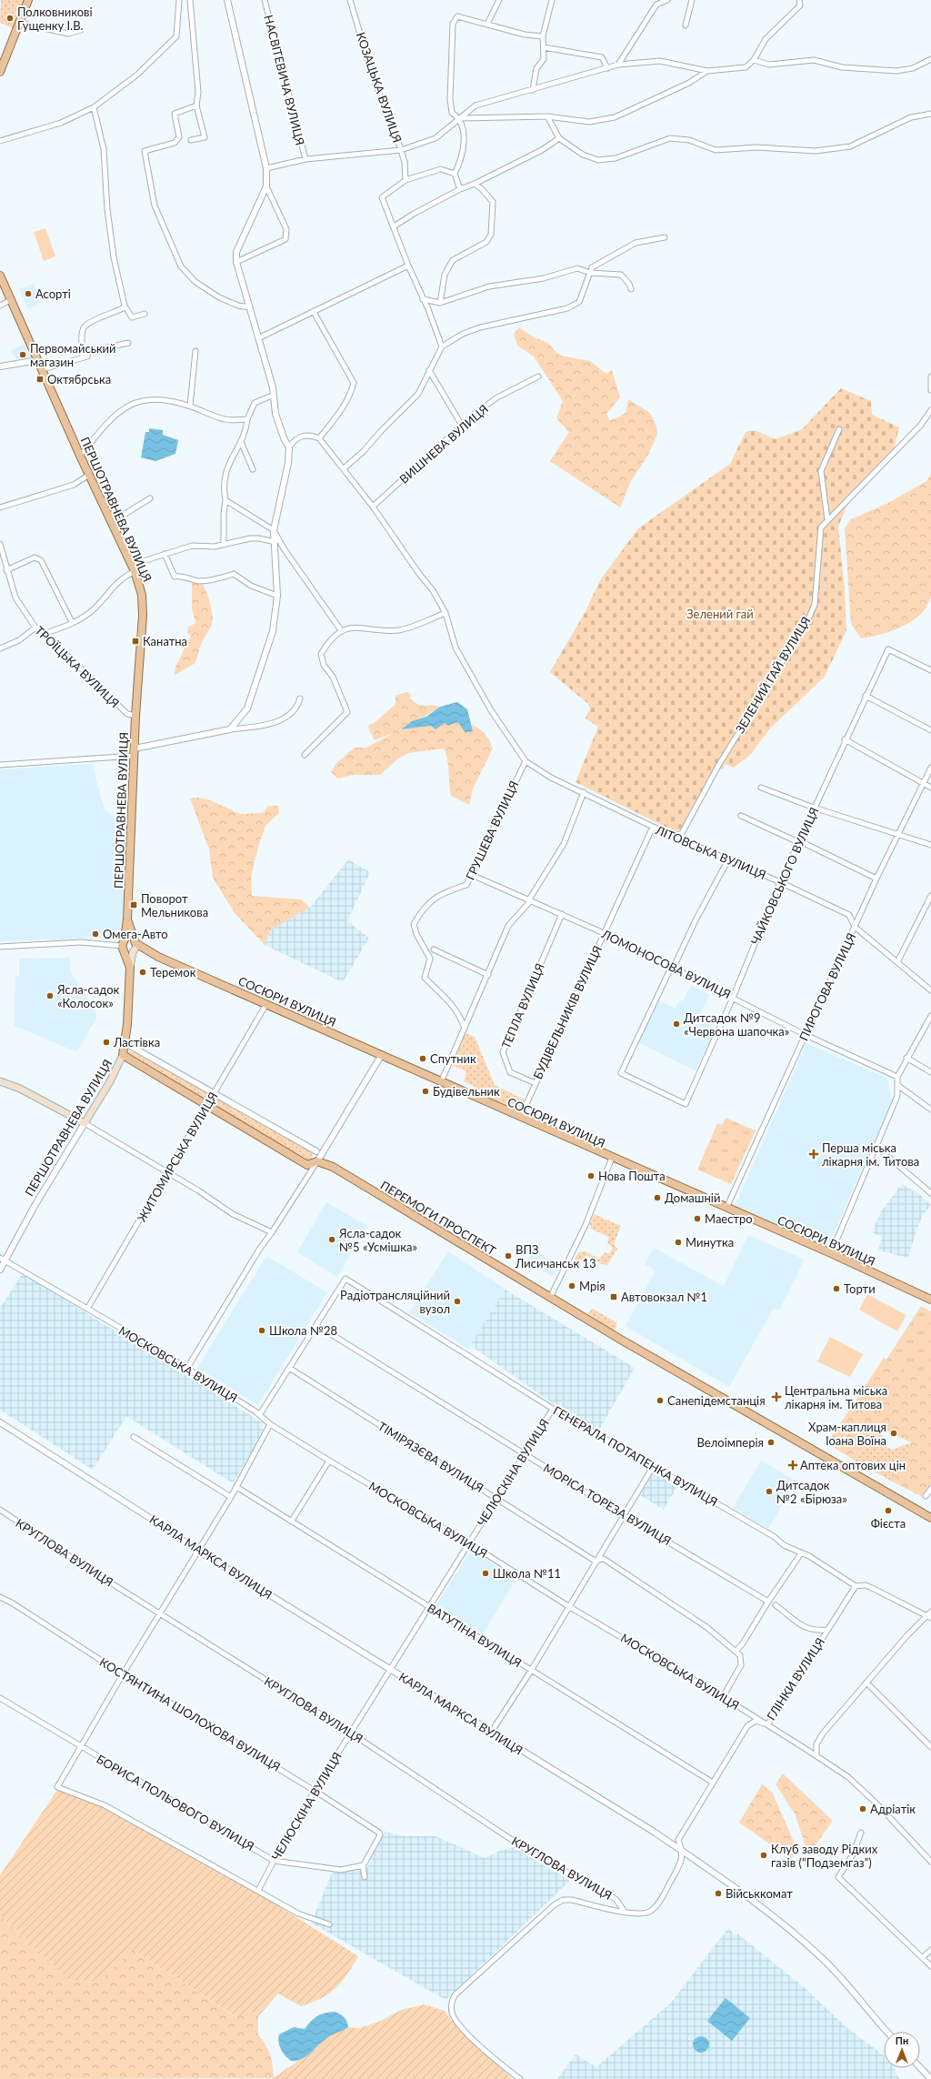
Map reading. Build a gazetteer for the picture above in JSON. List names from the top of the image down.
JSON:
{
  "streets": {
    "main road": ["ПЕРШОТРАВНЕВА ВУЛИЦЯ", "СОСЮРИ ВУЛИЦЯ", "ПЕРЕМОГИ ПРОСПЕКТ"],
    "street": [
      "НАСВІТЕВИЧА ВУЛИЦЯ",
      "КОЗАЦЬКА ВУЛИЦЯ",
      "ВИШНЕВА ВУЛИЦЯ",
      "ТРОЇЦЬКА ВУЛИЦЯ",
      "ЗЕЛЕНИЙ ГАЙ ВУЛИЦЯ",
      "ГРУШЕВА ВУЛИЦЯ",
      "ЛІТОВСЬКА ВУЛИЦЯ",
      "ЧАЙКОВСЬКОГО ВУЛИЦЯ",
      "ЛОМОНОСОВА ВУЛИЦЯ",
      "ПИРОГОВА ВУЛИЦЯ",
      "ТЕПЛА ВУЛИЦЯ",
      "БУДІВЕЛЬНИКІВ ВУЛИЦЯ",
      "ЖИТОМИРСЬКА ВУЛИЦЯ",
      "МОСКОВСЬКА ВУЛИЦЯ",
      "ГЕНЕРАЛА ПОТАПЕНКА ВУЛИЦЯ",
      "ТІМІРЯЗЄВА ВУЛИЦЯ",
      "ЧЕЛЮСКІНА ВУЛИЦЯ",
      "МОРІСА ТОРЕЗА ВУЛИЦЯ",
      "КРУГЛОВА ВУЛИЦЯ",
      "КАРЛА МАРКСА ВУЛИЦЯ",
      "ВАТУТІНА ВУЛИЦЯ",
      "ГЛІНКИ ВУЛИЦЯ",
      "КОСТЯНТИНА ШОЛОХОВА ВУЛИЦЯ",
      "БОРИСА ПОЛЬОВОГО ВУЛИЦЯ"
    ]
  },
  "crossings": [
    ["НАСВІТЕВИЧА ВУЛИЦЯ", "КОЗАЦЬКА ВУЛИЦЯ"],
    ["ПЕРШОТРАВНЕВА ВУЛИЦЯ", "ТРОЇЦЬКА ВУЛИЦЯ"],
    ["ПЕРШОТРАВНЕВА ВУЛИЦЯ", "СОСЮРИ ВУЛИЦЯ"],
    ["ПЕРШОТРАВНЕВА ВУЛИЦЯ", "ПЕРЕМОГИ ПРОСПЕКТ"],
    ["ПЕРШОТРАВНЕВА ВУЛИЦЯ", "МОСКОВСЬКА ВУЛИЦЯ"],
    ["ЗЕЛЕНИЙ ГАЙ ВУЛИЦЯ", "ЛІТОВСЬКА ВУЛИЦЯ"],
    ["ГРУШЕВА ВУЛИЦЯ", "ЛІТОВСЬКА ВУЛИЦЯ"],
    ["ГРУШЕВА ВУЛИЦЯ", "ЛОМОНОСОВА ВУЛИЦЯ"],
    ["ЛІТОВСЬКА ВУЛИЦЯ", "ЧАЙКОВСЬКОГО ВУЛИЦЯ"],
    ["ЛІТОВСЬКА ВУЛИЦЯ", "ПИРОГОВА ВУЛИЦЯ"],
    ["ЛІТОВСЬКА ВУЛИЦЯ", "БУДІВЕЛЬНИКІВ ВУЛИЦЯ"],
    ["ЧАЙКОВСЬКОГО ВУЛИЦЯ", "ЛОМОНОСОВА ВУЛИЦЯ"],
    ["ЛОМОНОСОВА ВУЛИЦЯ", "ПИРОГОВА ВУЛИЦЯ"],
    ["ЛОМОНОСОВА ВУЛИЦЯ", "ТЕПЛА ВУЛИЦЯ"],
    ["ЛОМОНОСОВА ВУЛИЦЯ", "БУДІВЕЛЬНИКІВ ВУЛИЦЯ"],
    ["ПИРОГОВА ВУЛИЦЯ", "СОСЮРИ ВУЛИЦЯ"],
    ["СОСЮРИ ВУЛИЦЯ", "БУДІВЕЛЬНИКІВ ВУЛИЦЯ"],
    ["СОСЮРИ ВУЛИЦЯ", "ЖИТОМИРСЬКА ВУЛИЦЯ"],
    ["ТЕПЛА ВУЛИЦЯ", "БУДІВЕЛЬНИКІВ ВУЛИЦЯ"],
    ["ЖИТОМИРСЬКА ВУЛИЦЯ", "ПЕРЕМОГИ ПРОСПЕКТ"],
    ["ЖИТОМИРСЬКА ВУЛИЦЯ", "МОСКОВСЬКА ВУЛИЦЯ"],
    ["МОСКОВСЬКА ВУЛИЦЯ", "ЧЕЛЮСКІНА ВУЛИЦЯ"],
    ["МОСКОВСЬКА ВУЛИЦЯ", "ГЛІНКИ ВУЛИЦЯ"],
    ["ГЕНЕРАЛА ПОТАПЕНКА ВУЛИЦЯ", "ЧЕЛЮСКІНА ВУЛИЦЯ"],
    ["ГЕНЕРАЛА ПОТАПЕНКА ВУЛИЦЯ", "МОРІСА ТОРЕЗА ВУЛИЦЯ"],
    ["ГЕНЕРАЛА ПОТАПЕНКА ВУЛИЦЯ", "ГЛІНКИ ВУЛИЦЯ"],
    ["ТІМІРЯЗЄВА ВУЛИЦЯ", "ЧЕЛЮСКІНА ВУЛИЦЯ"],
    ["ЧЕЛЮСКІНА ВУЛИЦЯ", "МОРІСА ТОРЕЗА ВУЛИЦЯ"],
    ["ЧЕЛЮСКІНА ВУЛИЦЯ", "КРУГЛОВА ВУЛИЦЯ"],
    ["ЧЕЛЮСКІНА ВУЛИЦЯ", "КАРЛА МАРКСА ВУЛИЦЯ"],
    ["ЧЕЛЮСКІНА ВУЛИЦЯ", "ВАТУТІНА ВУЛИЦЯ"],
    ["ЧЕЛЮСКІНА ВУЛИЦЯ", "КОСТЯНТИНА ШОЛОХОВА ВУЛИЦЯ"],
    ["ЧЕЛЮСКІНА ВУЛИЦЯ", "БОРИСА ПОЛЬОВОГО ВУЛИЦЯ"],
    ["КАРЛА МАРКСА ВУЛИЦЯ", "ГЛІНКИ ВУЛИЦЯ"],
    ["ВАТУТІНА ВУЛИЦЯ", "ГЛІНКИ ВУЛИЦЯ"],
    ["КОСТЯНТИНА ШОЛОХОВА ВУЛИЦЯ", "БОРИСА ПОЛЬОВОГО ВУЛИЦЯ"]
  ],
  "parks": ["Зелений гай"],
  "places": {
    "other": [
      "Полковникові Гущенку І.В.",
      "Асорті",
      "Первомайський магазин",
      "Омега-Авто",
      "Теремок",
      "Ясла-садок «Колосок»",
      "Дитсадок №9 «Червона шапочка»",
      "Ластівка",
      "Спутник",
      "Будівельник",
      "Нова Пошта",
      "Домашній",
      "Маестро",
      "Ясла-садок №5 «Усмішка»",
      "Минутка",
      "ВПЗ Лисичанськ 13",
      "Мрія",
      "Торти",
      "Радіотрансляційний вузол",
      "Школа №28",
      "Санепідемстанція",
      "Храм-каплиця Іоана Воїна",
      "Велоімперія",
      "Дитсадок №2 «Бірюза»",
      "Фієста",
      "Школа №11",
      "Адріатік",
      "Клуб заводу Рідких газів (“Подземгаз”)",
      "Військкомат"
    ],
    "transit": [
      "Октябрська",
      "Канатна",
      "Поворот Мельникова",
      "Автовокзал №1"
    ],
    "health": ["Перша міська лікарня ім. Титова", "Центральна міська лікарня ім. Титова", "Аптека оптових цін"]
  },
  "north": "top"
}
